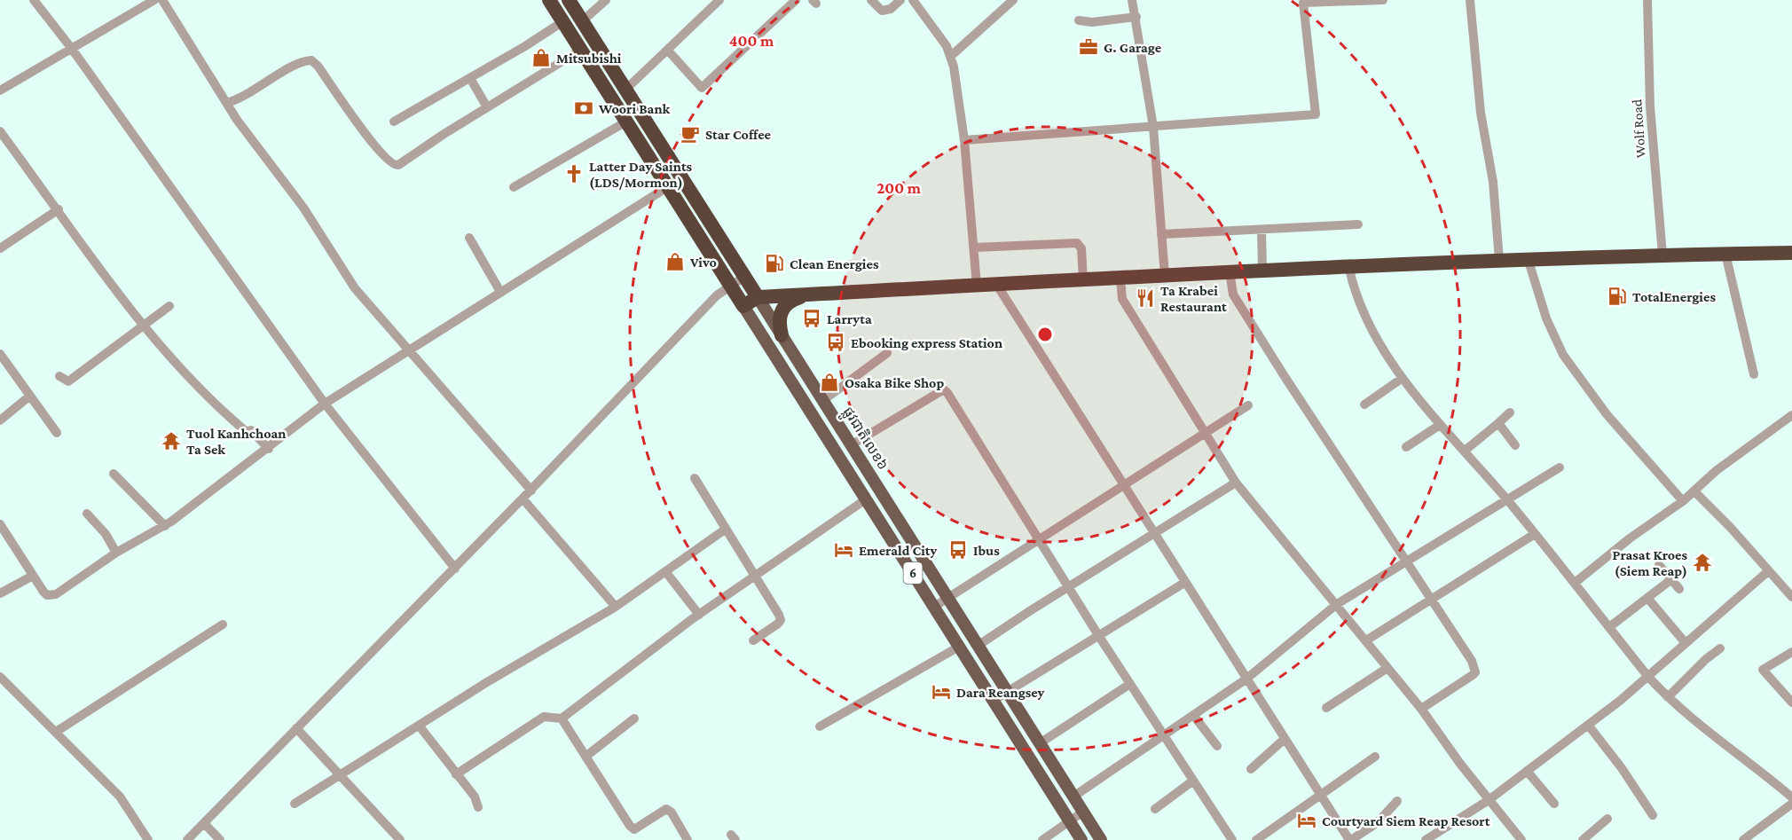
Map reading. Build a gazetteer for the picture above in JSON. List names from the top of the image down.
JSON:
{
  "streets": {
    "highway": ["ផ្លូវជាតិលេខ៦", "6"],
    "street": ["Wolf Road"]
  },
  "places": {
    "office": ["G. Garage"],
    "shop": ["Mitsubishi", "Vivo", "Osaka Bike Shop"],
    "bank": ["Woori Bank"],
    "cafe": ["Star Coffee"],
    "church": ["Latter Day Saints (LDS/Mormon)"],
    "fuel station": ["Clean Energies", "TotalEnergies"],
    "restaurant": ["Ta Krabei Restaurant"],
    "bus stop": ["Larryta", "Ebooking express Station", "Ibus"],
    "temple": ["Tuol Kanhchoan Ta Sek", "Prasat Kroes (Siem Reap)"],
    "hotel": ["Emerald City", "Dara Reangsey", "Courtyard Siem Reap Resort"]
  },
  "rings": ["400 m", "200 m"]
}
